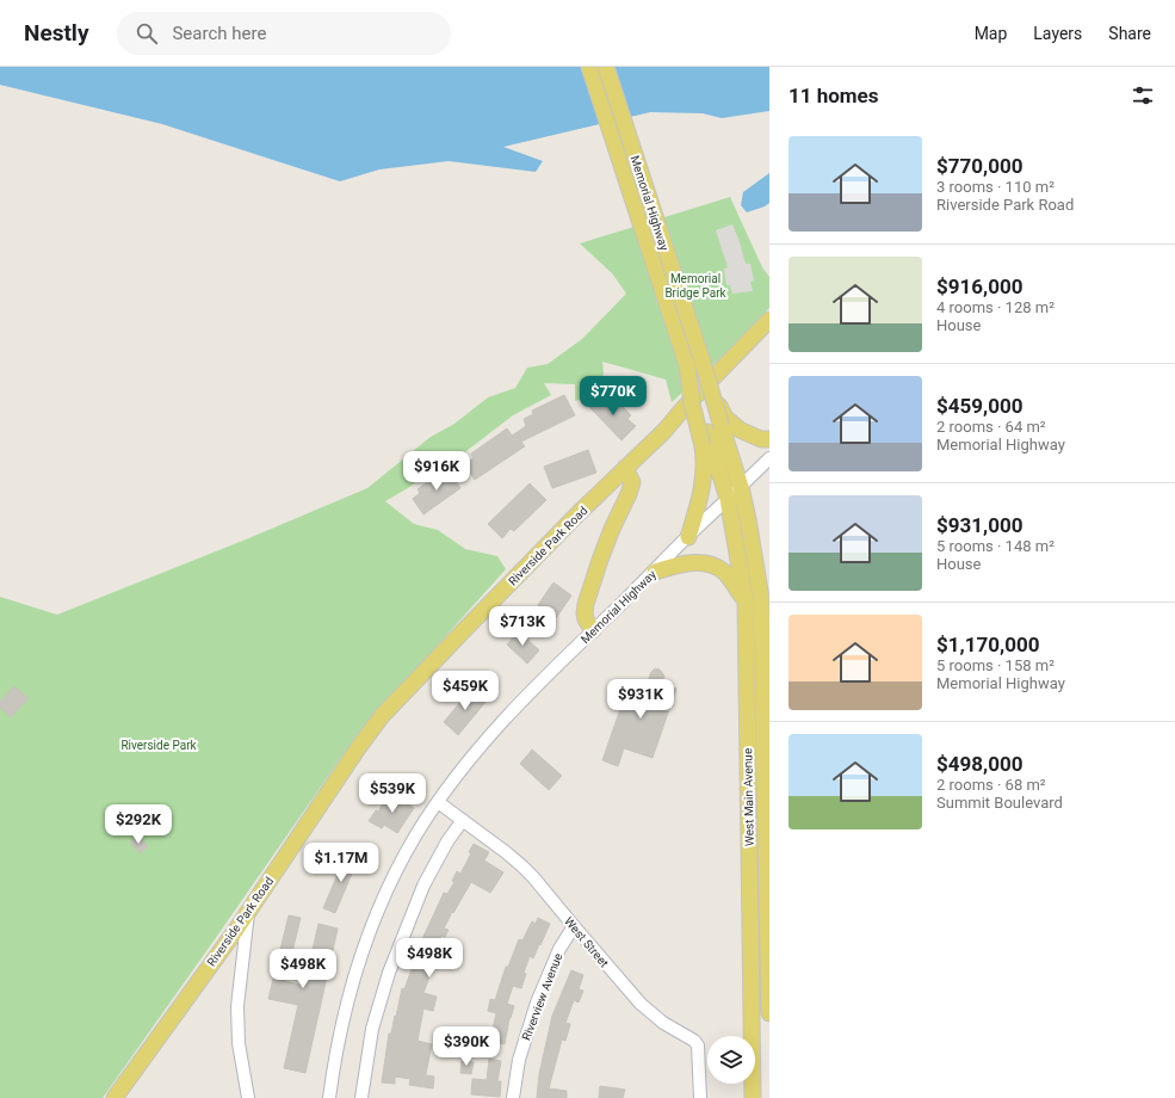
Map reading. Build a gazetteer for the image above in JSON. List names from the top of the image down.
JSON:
{
  "streets": {
    "main road": ["Memorial Highway", "Riverside Park Road", "West Main Avenue"],
    "street": ["West Street", "Riverview Avenue"]
  },
  "crossings": [
    ["Memorial Highway", "West Main Avenue"],
    ["Memorial Highway", "West Street"],
    ["West Street", "Riverview Avenue"]
  ],
  "parks": ["Memorial Bridge Park", "Riverside Park"],
  "page": {
    "header": "Nestly",
    "search": "Search here",
    "nav": ["Map", "Layers", "Share"],
    "heading": "11 homes",
    "list": [
      {
        "name": "$770,000",
        "note": "3 rooms · 110 m² · Riverside Park Road"
      },
      {
        "name": "$916,000",
        "note": "4 rooms · 128 m² · House"
      },
      {
        "name": "$459,000",
        "note": "2 rooms · 64 m² · Memorial Highway"
      },
      {
        "name": "$931,000",
        "note": "5 rooms · 148 m² · House"
      },
      {
        "name": "$1,170,000",
        "note": "5 rooms · 158 m² · Memorial Highway"
      },
      {
        "name": "$498,000",
        "note": "2 rooms · 68 m² · Summit Boulevard"
      }
    ],
    "price": [
      "$770K",
      "$916K",
      "$713K",
      "$459K",
      "$931K",
      "$539K",
      "$292K",
      "$1.17M",
      "$498K",
      "$498K",
      "$390K"
    ]
  }
}
